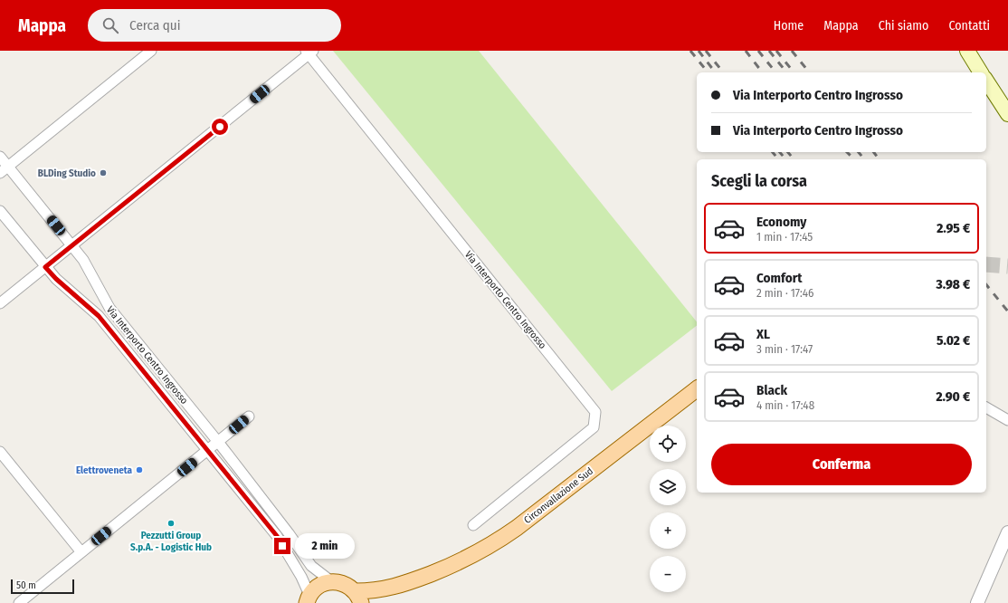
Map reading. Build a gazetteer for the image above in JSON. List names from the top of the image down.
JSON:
{
  "streets": {
    "main road": ["Circonvallazione Sud"],
    "street": ["Via Interporto Centro Ingrosso"]
  },
  "places": ["BLDing Studio", "Elettroveneta", "Pezzutti Group S.p.A. - Logistic Hub"],
  "scale_bar": "50 m",
  "page": {
    "header": "Mappa",
    "search": "Cerca qui",
    "nav": [
      "Home",
      "Mappa",
      "Chi siamo",
      "Contatti"
    ],
    "banner": ["Via Interporto Centro Ingrosso", "Via Interporto Centro Ingrosso"],
    "heading": "Scegli la corsa",
    "list": [
      {
        "name": "Economy",
        "note": "1 min · 17:45",
        "value": "2.95 €"
      },
      {
        "name": "Comfort",
        "note": "2 min · 17:46",
        "value": "3.98 €"
      },
      {
        "name": "XL",
        "note": "3 min · 17:47",
        "value": "5.02 €"
      },
      {
        "name": "Black",
        "note": "4 min · 17:48",
        "value": "2.90 €"
      }
    ],
    "map_buttons": ["+", "−"],
    "buttons": "Conferma",
    "bubble": "2 min",
    "scale": "50 m"
  }
}
